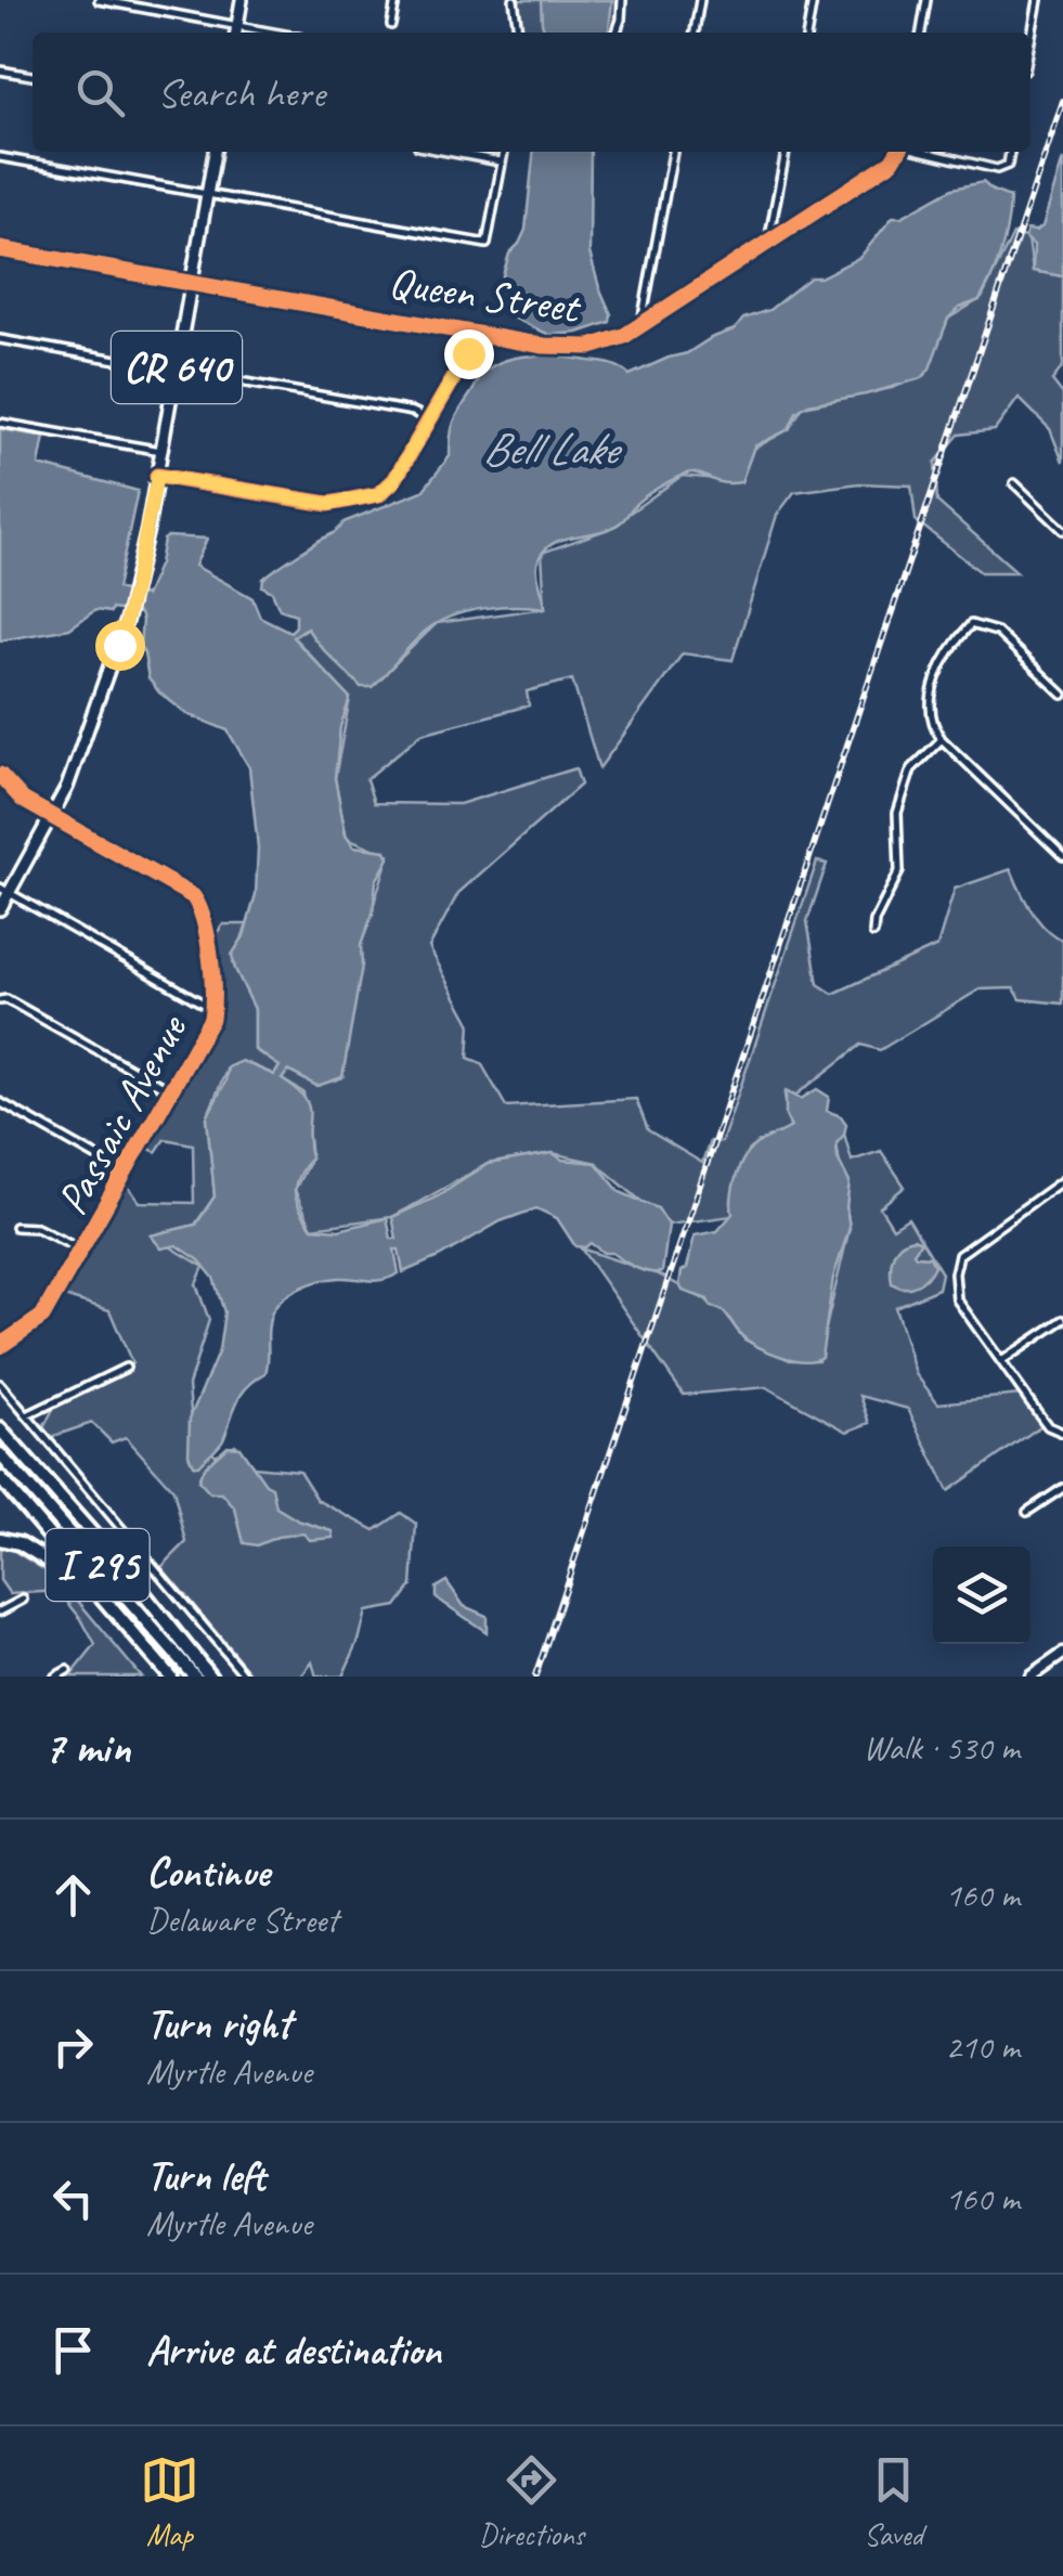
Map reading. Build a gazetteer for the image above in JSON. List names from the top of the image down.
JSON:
{
  "streets": {
    "highway": ["I 295"],
    "main road": ["CR 640"],
    "street": ["Queen Street", "Passaic Avenue"]
  },
  "crossings": [
    ["Queen Street", "CR 640"],
    ["CR 640", "Passaic Avenue"]
  ],
  "water": ["Bell Lake"],
  "page": {
    "search": "Search here",
    "heading": ["7 min", "Walk · 530 m"],
    "list": [
      ["Continue", "Delaware Street", "160 m"],
      ["Turn right", "Myrtle Avenue", "210 m"],
      ["Turn left", "Myrtle Avenue", "160 m"],
      "Arrive at destination"
    ],
    "nav": ["Map", "Directions", "Saved"]
  }
}
